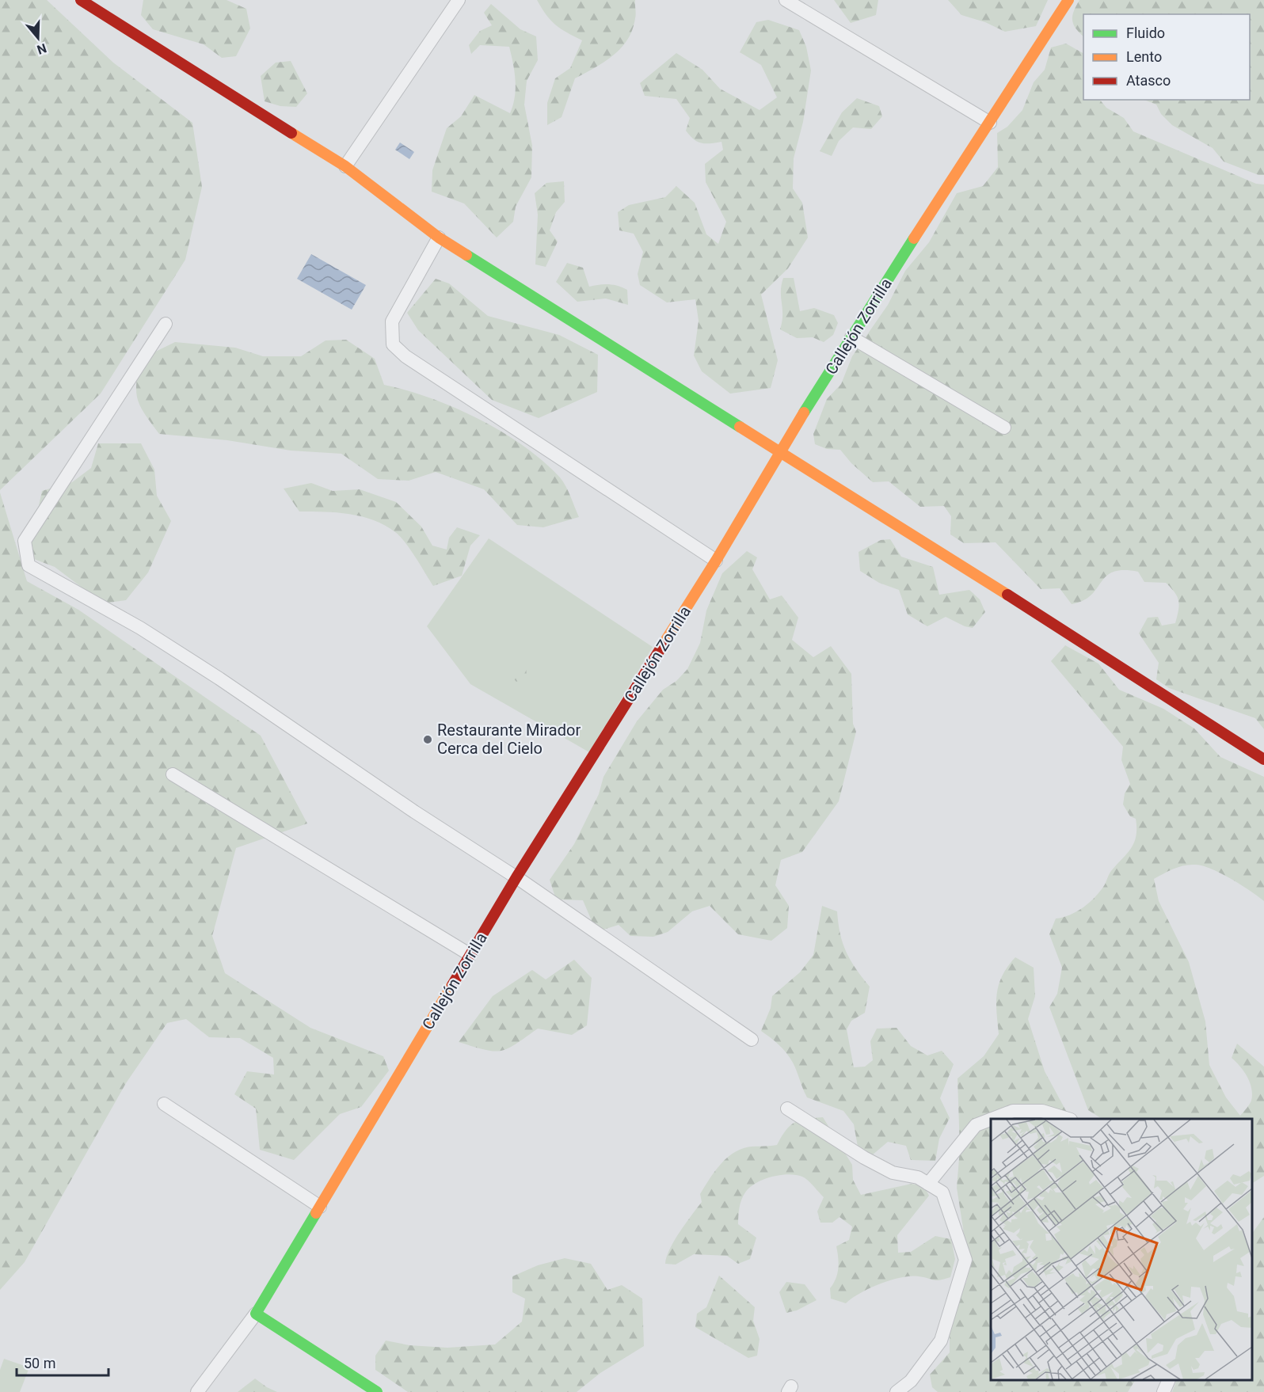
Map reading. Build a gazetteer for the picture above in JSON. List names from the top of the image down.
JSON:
{
  "streets": {
    "street": ["Callejón Zorrilla"]
  },
  "places": ["Restaurante Mirador Cerca del Cielo"],
  "legend": ["Fluido", "Lento", "Atasco"],
  "scale_bar": "50 m",
  "north": "bottom"
}
